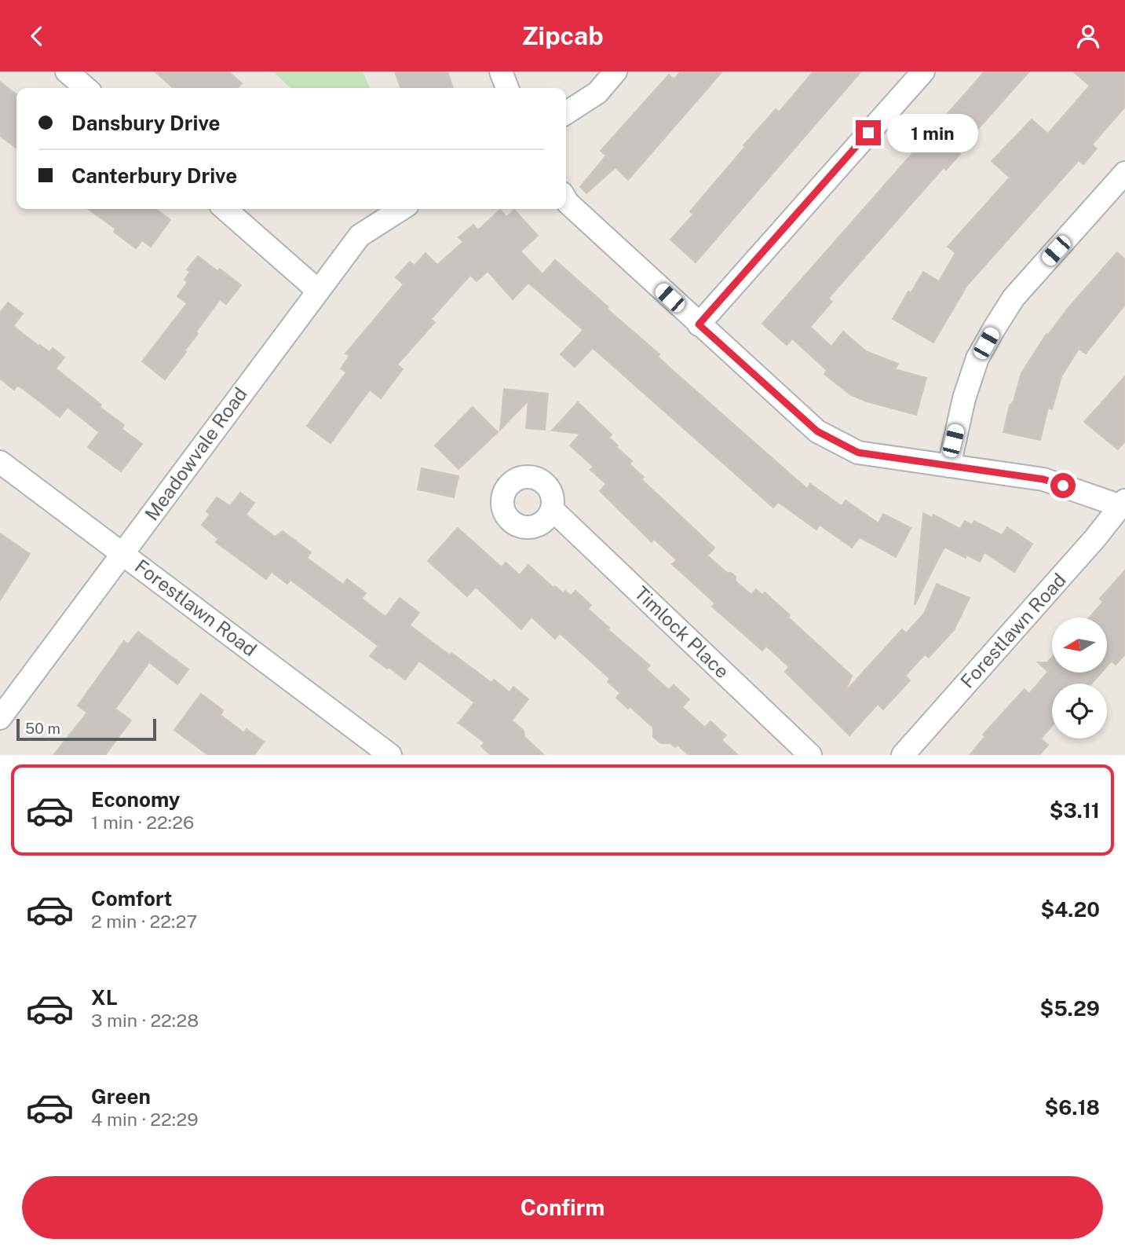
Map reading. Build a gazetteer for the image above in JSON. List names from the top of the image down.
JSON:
{
  "streets": {
    "street": ["Meadowvale Road", "Forestlawn Road", "Timlock Place"]
  },
  "crossings": [
    ["Meadowvale Road", "Forestlawn Road"]
  ],
  "scale_bar": "50 m",
  "north": "left",
  "page": {
    "header": "Zipcab",
    "banner": ["Dansbury Drive", "Canterbury Drive"],
    "bubble": "1 min",
    "scale": "50 m",
    "list": [
      {
        "name": "Economy",
        "note": "1 min · 22:26",
        "value": "$3.11"
      },
      {
        "name": "Comfort",
        "note": "2 min · 22:27",
        "value": "$4.20"
      },
      {
        "name": "XL",
        "note": "3 min · 22:28",
        "value": "$5.29"
      },
      {
        "name": "Green",
        "note": "4 min · 22:29",
        "value": "$6.18"
      }
    ],
    "buttons": "Confirm"
  }
}
